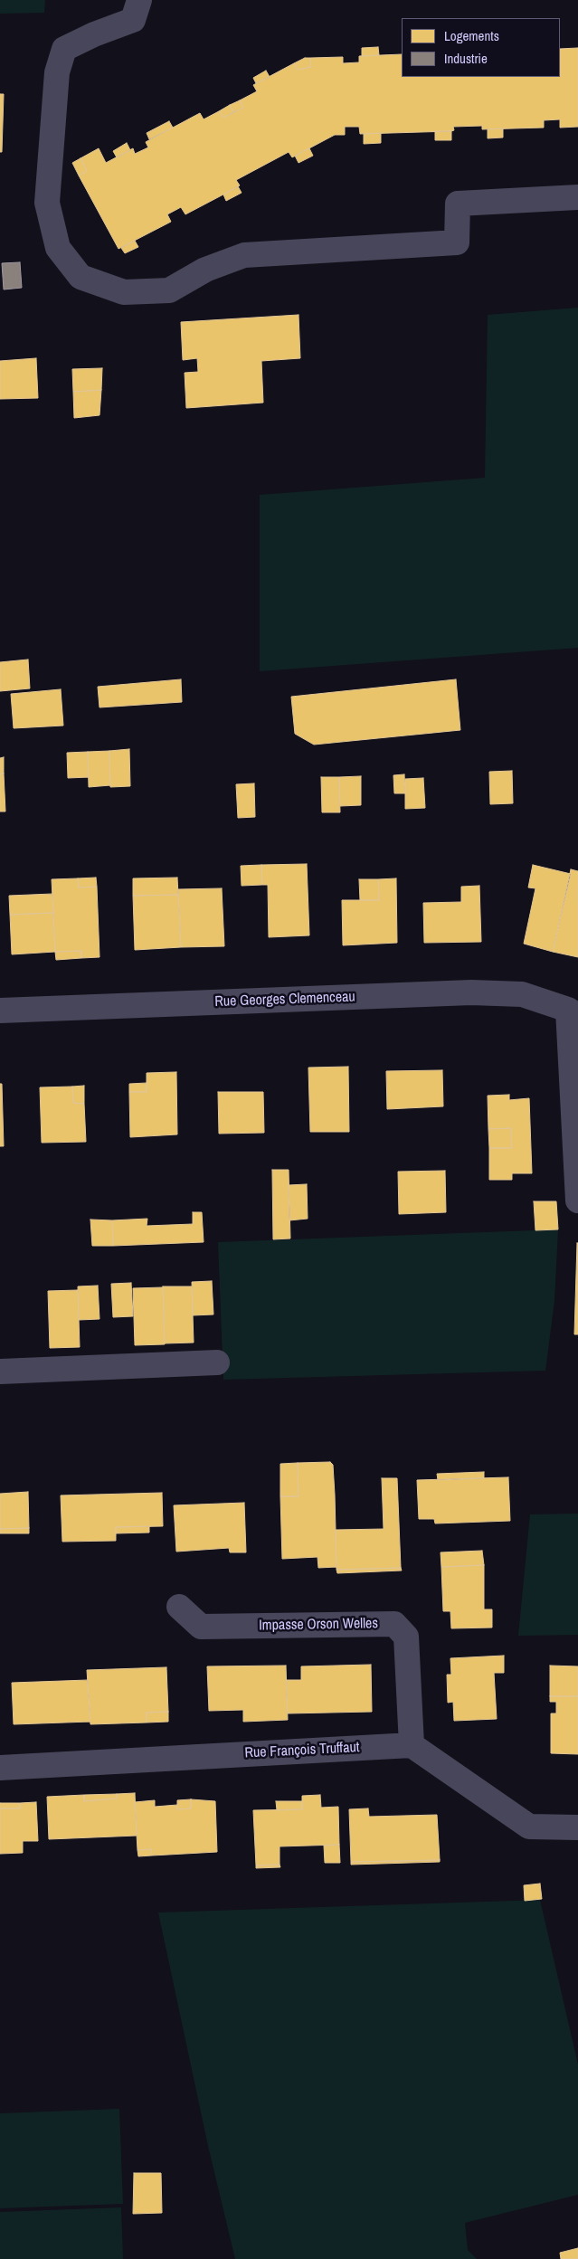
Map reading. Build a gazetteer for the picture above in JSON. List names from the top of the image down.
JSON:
{
  "streets": {
    "street": ["Rue Georges Clemenceau", "Impasse Orson Welles", "Rue François Truffaut"]
  },
  "crossings": [
    ["Impasse Orson Welles", "Rue François Truffaut"]
  ],
  "legend": ["Logements", "Industrie"]
}
